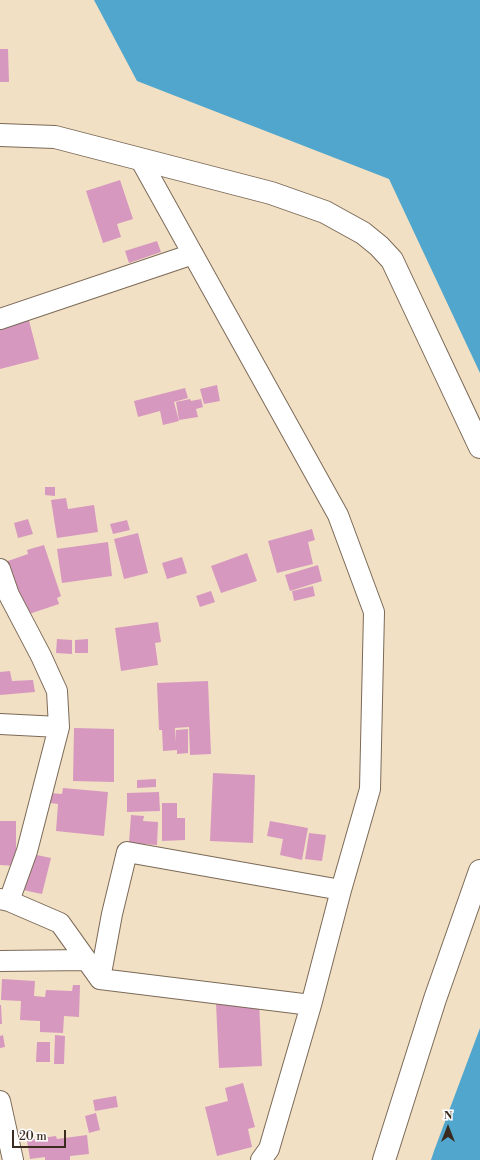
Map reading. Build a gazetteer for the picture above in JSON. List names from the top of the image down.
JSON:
{
  "scale_bar": "20 m",
  "north": "top"
}
